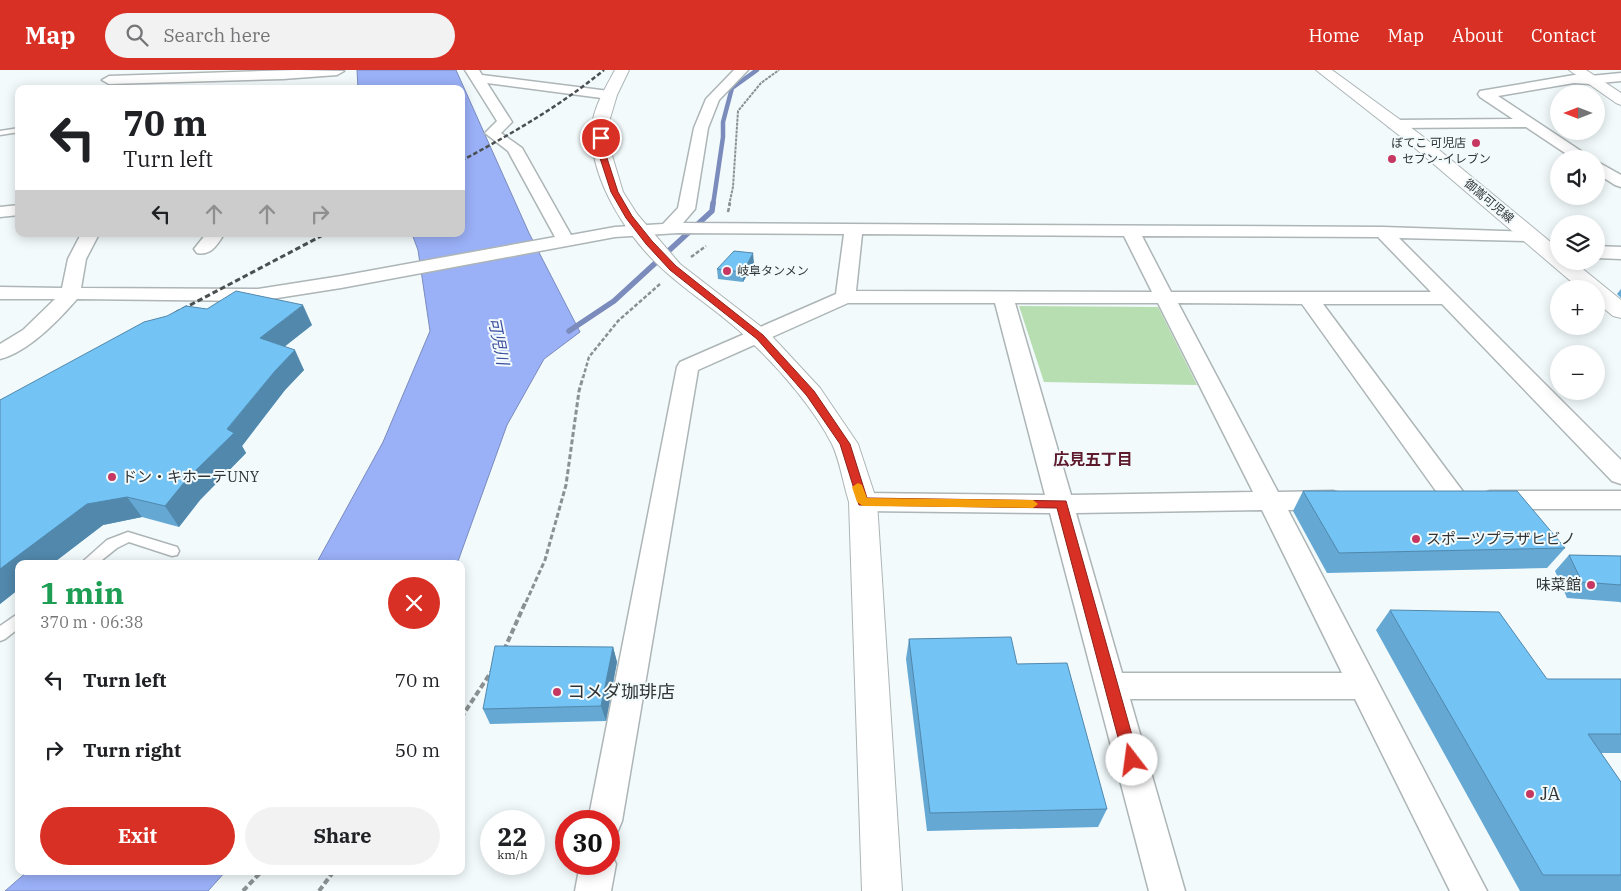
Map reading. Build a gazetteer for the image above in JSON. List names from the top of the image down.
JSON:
{
  "streets": {
    "street": ["御嵩可児線"]
  },
  "districts": ["広見五丁目"],
  "water": ["可児川"],
  "places": [
    "ぼてこ 可児店",
    "セブン-イレブン",
    "岐阜タンメン",
    "ドン・キホーテUNY",
    "スポーツプラザヒビノ",
    "味菜館",
    "コメダ珈琲店",
    "JA"
  ],
  "north": "left",
  "page": {
    "header": "Map",
    "search": "Search here",
    "nav": [
      "Home",
      "Map",
      "About",
      "Contact"
    ],
    "map_buttons": ["+", "−"],
    "turn": ["70 m", "Turn left"],
    "heading": ["1 min", "370 m · 06:38"],
    "list": [
      {
        "name": "Turn left",
        "value": "70 m"
      },
      {
        "name": "Turn right",
        "value": "50 m"
      }
    ],
    "buttons": ["Exit", "Share"],
    "speed": "22 km/h",
    "limit": "30"
  }
}
